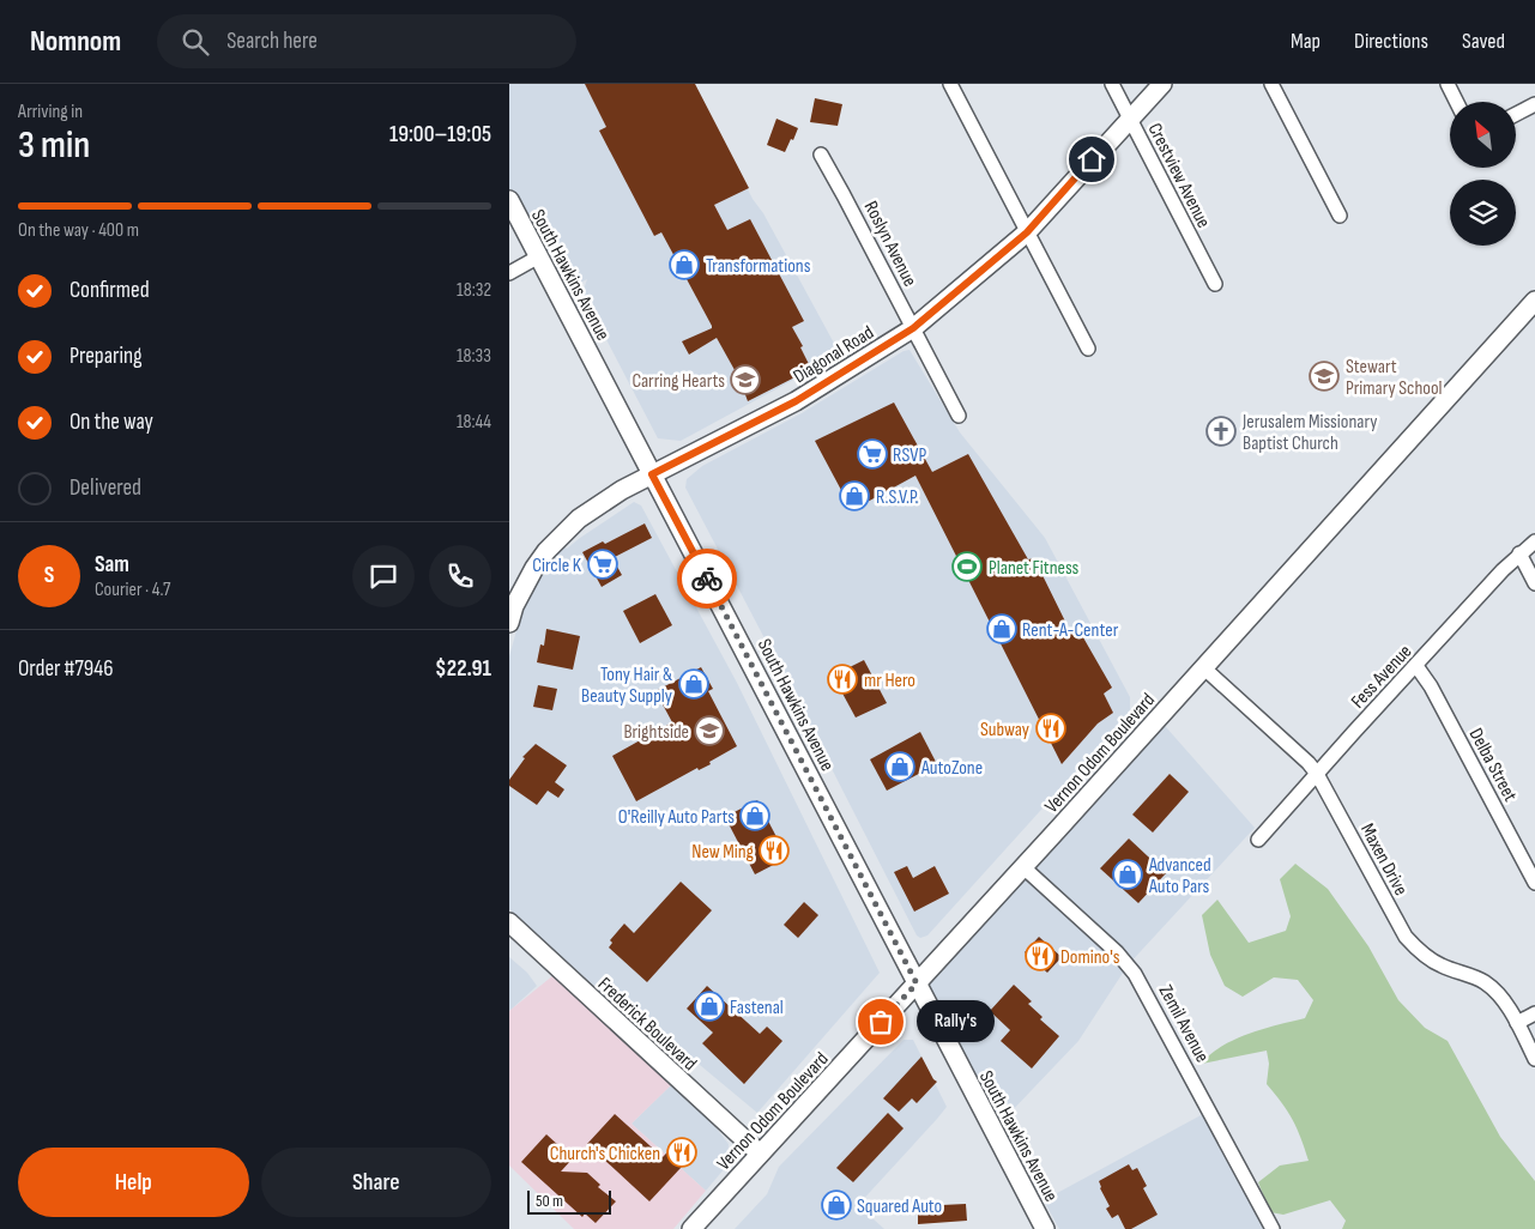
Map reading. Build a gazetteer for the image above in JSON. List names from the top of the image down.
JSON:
{
  "streets": {
    "street": [
      "Crestview Avenue",
      "Roslyn Avenue",
      "South Hawkins Avenue",
      "Diagonal Road",
      "Fess Avenue",
      "Vernon Odom Boulevard",
      "Delba Street",
      "Maxen Drive",
      "Frederick Boulevard",
      "Zemil Avenue"
    ]
  },
  "crossings": [
    ["Crestview Avenue", "Diagonal Road"],
    ["Roslyn Avenue", "Diagonal Road"],
    ["South Hawkins Avenue", "Diagonal Road"],
    ["South Hawkins Avenue", "Vernon Odom Boulevard"],
    ["Fess Avenue", "Delba Street"],
    ["Fess Avenue", "Maxen Drive"],
    ["Vernon Odom Boulevard", "Maxen Drive"],
    ["Vernon Odom Boulevard", "Frederick Boulevard"],
    ["Vernon Odom Boulevard", "Zemil Avenue"]
  ],
  "places": {
    "shop": [
      "Transformations",
      "R.S.V.P.",
      "Rent-A-Center",
      "Tony Hair & Beauty Supply",
      "AutoZone",
      "O'Reilly Auto Parts",
      "Advanced Auto Pars",
      "Fastenal",
      "Squared Auto"
    ],
    "school or university": ["Stewart Primary School", "Carring Hearts", "Brightside"],
    "church": ["Jerusalem Missionary Baptist Church"],
    "supermarket": ["RSVP", "Circle K"],
    "sports": ["Planet Fitness"],
    "restaurant": [
      "mr Hero",
      "Subway",
      "New Ming",
      "Domino's",
      "Church's Chicken"
    ],
    "other": ["Rally's"]
  },
  "scale_bar": "50 m",
  "north": "top left",
  "page": {
    "header": "Nomnom",
    "search": "Search here",
    "nav": ["Map", "Directions", "Saved"],
    "heading": ["3 min", "Arriving in", "19:00–19:05"],
    "panel": [
      "Sam",
      "Courier · 4.7",
      "Order #7946",
      "$22.91"
    ],
    "bar": "On the way · 400 m",
    "list": [
      ["Confirmed", "18:32"],
      ["Preparing", "18:33"],
      ["On the way", "18:44"],
      "Delivered"
    ],
    "round": "S",
    "bubble": "Rally's",
    "buttons": ["Help", "Share"],
    "scale": "50 m"
  }
}
